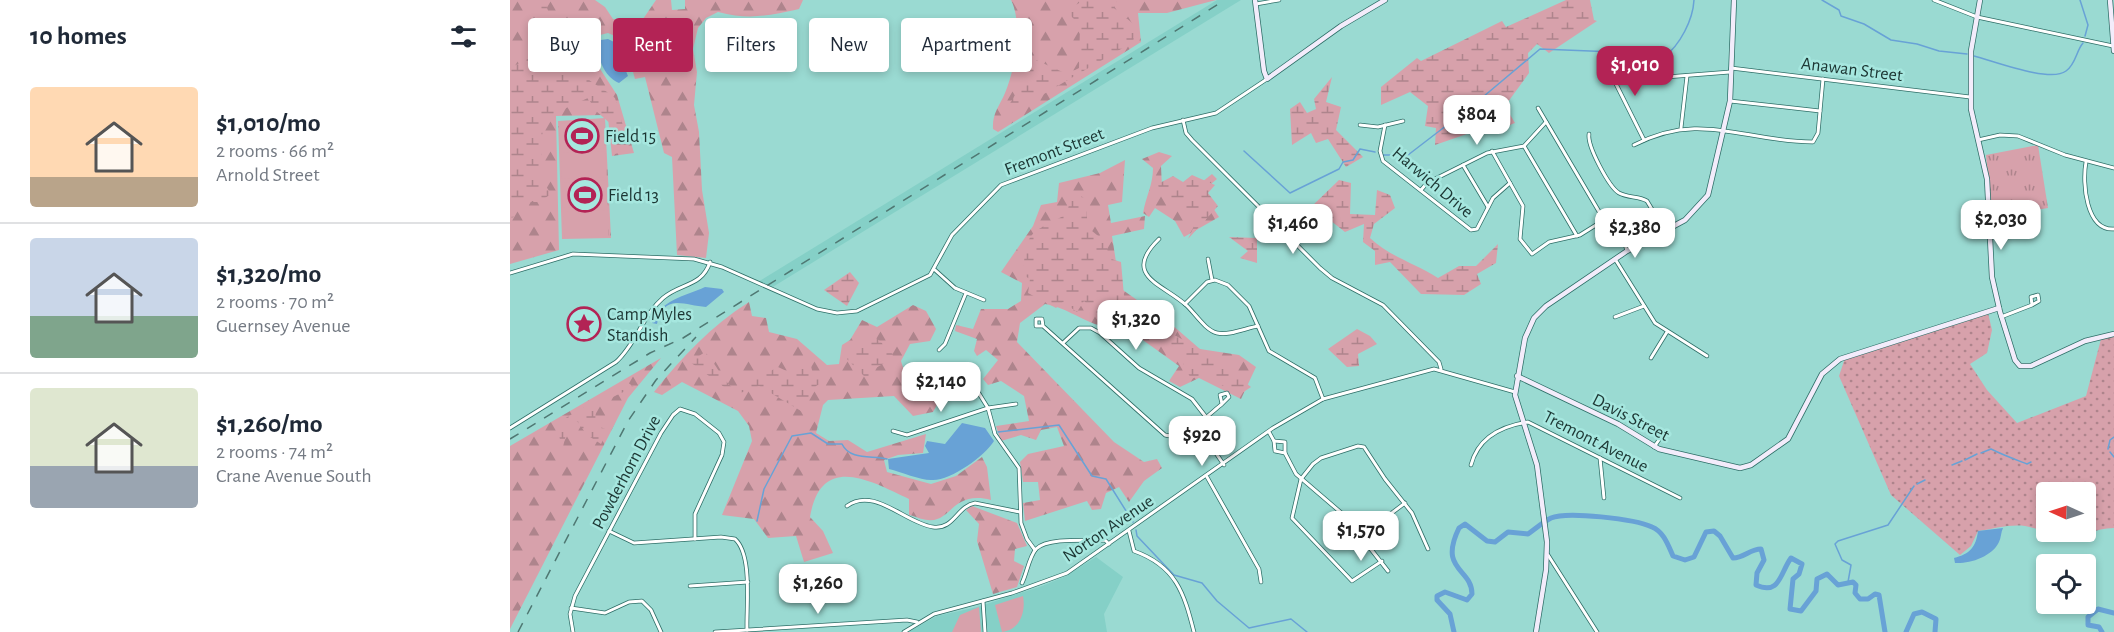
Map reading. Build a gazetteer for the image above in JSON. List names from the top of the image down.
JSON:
{
  "streets": {
    "street": [
      "Anawan Street",
      "Fremont Street",
      "Harwich Drive",
      "Davis Street",
      "Tremont Avenue",
      "Powderhorn Drive",
      "Norton Avenue"
    ]
  },
  "places": {
    "sports": ["Field 15", "Field 13"],
    "place": ["Camp Myles Standish"]
  },
  "north": "left",
  "page": {
    "heading": "10 homes",
    "chip": [
      "Buy",
      "Rent",
      "Filters",
      "New",
      "Apartment"
    ],
    "price": [
      "$1,010",
      "$804",
      "$2,030",
      "$1,460",
      "$2,380",
      "$1,320",
      "$2,140",
      "$920",
      "$1,570",
      "$1,260"
    ],
    "list": [
      {
        "name": "$1,010/mo",
        "note": "2 rooms · 66 m² · Arnold Street"
      },
      {
        "name": "$1,320/mo",
        "note": "2 rooms · 70 m² · Guernsey Avenue"
      },
      {
        "name": "$1,260/mo",
        "note": "2 rooms · 74 m² · Crane Avenue South"
      }
    ]
  }
}
